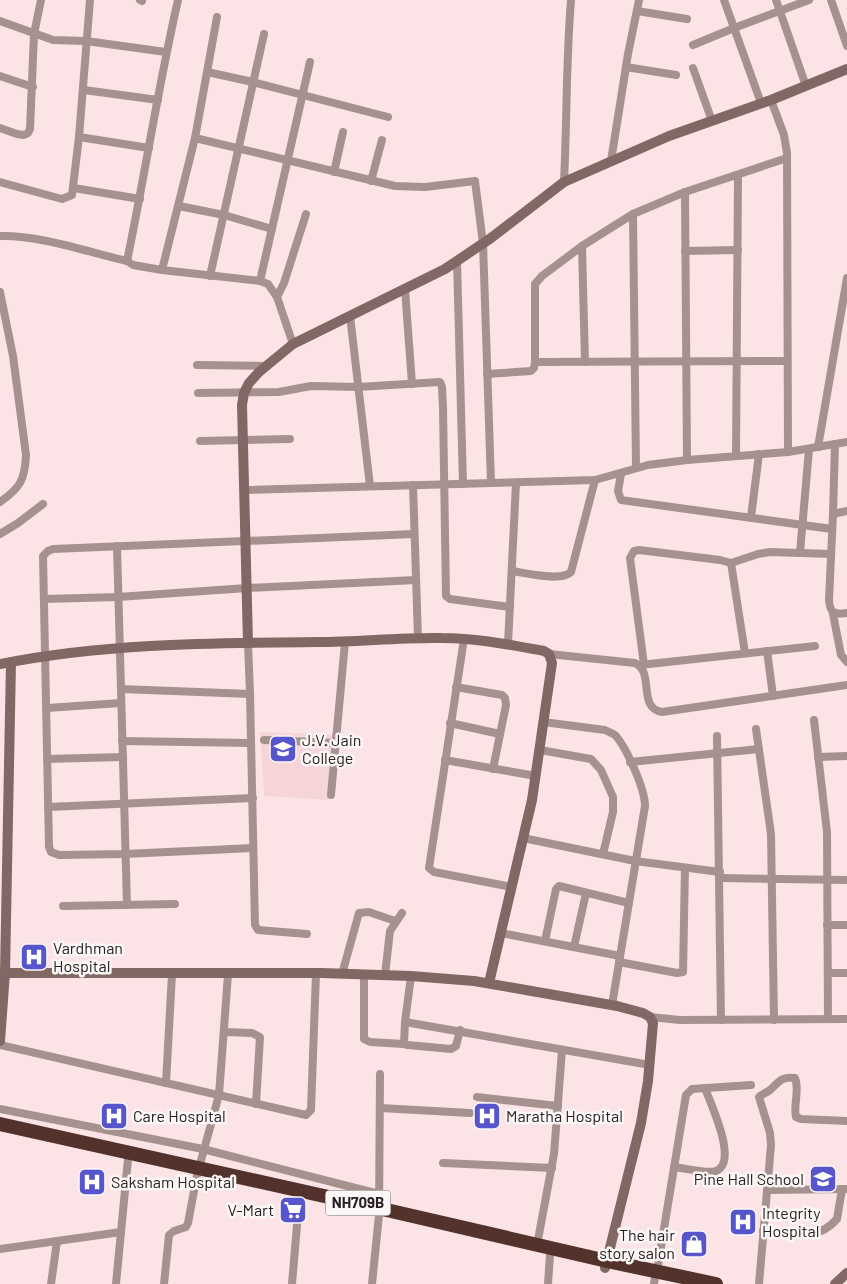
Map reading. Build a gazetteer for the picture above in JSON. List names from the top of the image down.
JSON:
{
  "streets": {
    "highway": ["NH709B"]
  },
  "places": {
    "school or university": ["J.V. Jain College", "Pine Hall School"],
    "hospital": [
      "Vardhman Hospital",
      "Care Hospital",
      "Maratha Hospital",
      "Saksham Hospital",
      "Integrity Hospital"
    ],
    "supermarket": ["V-Mart"],
    "shop": ["The hair story salon"]
  }
}
